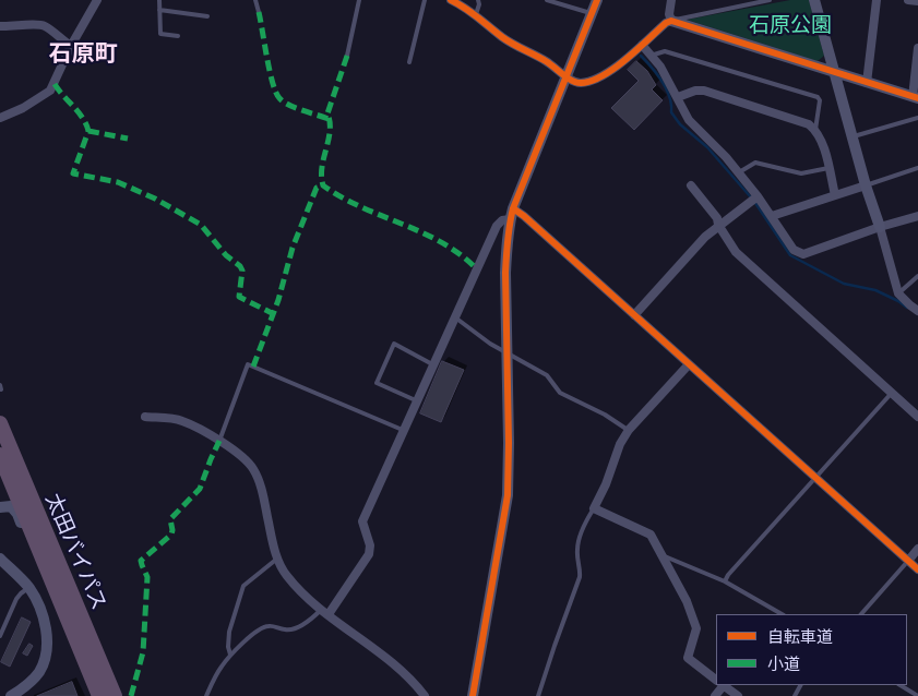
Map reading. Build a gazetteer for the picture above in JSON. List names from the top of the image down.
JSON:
{
  "streets": {
    "highway": ["太田バイパス"]
  },
  "districts": ["石原町"],
  "parks": ["石原公園"],
  "legend": ["自転車道", "小道"]
}
